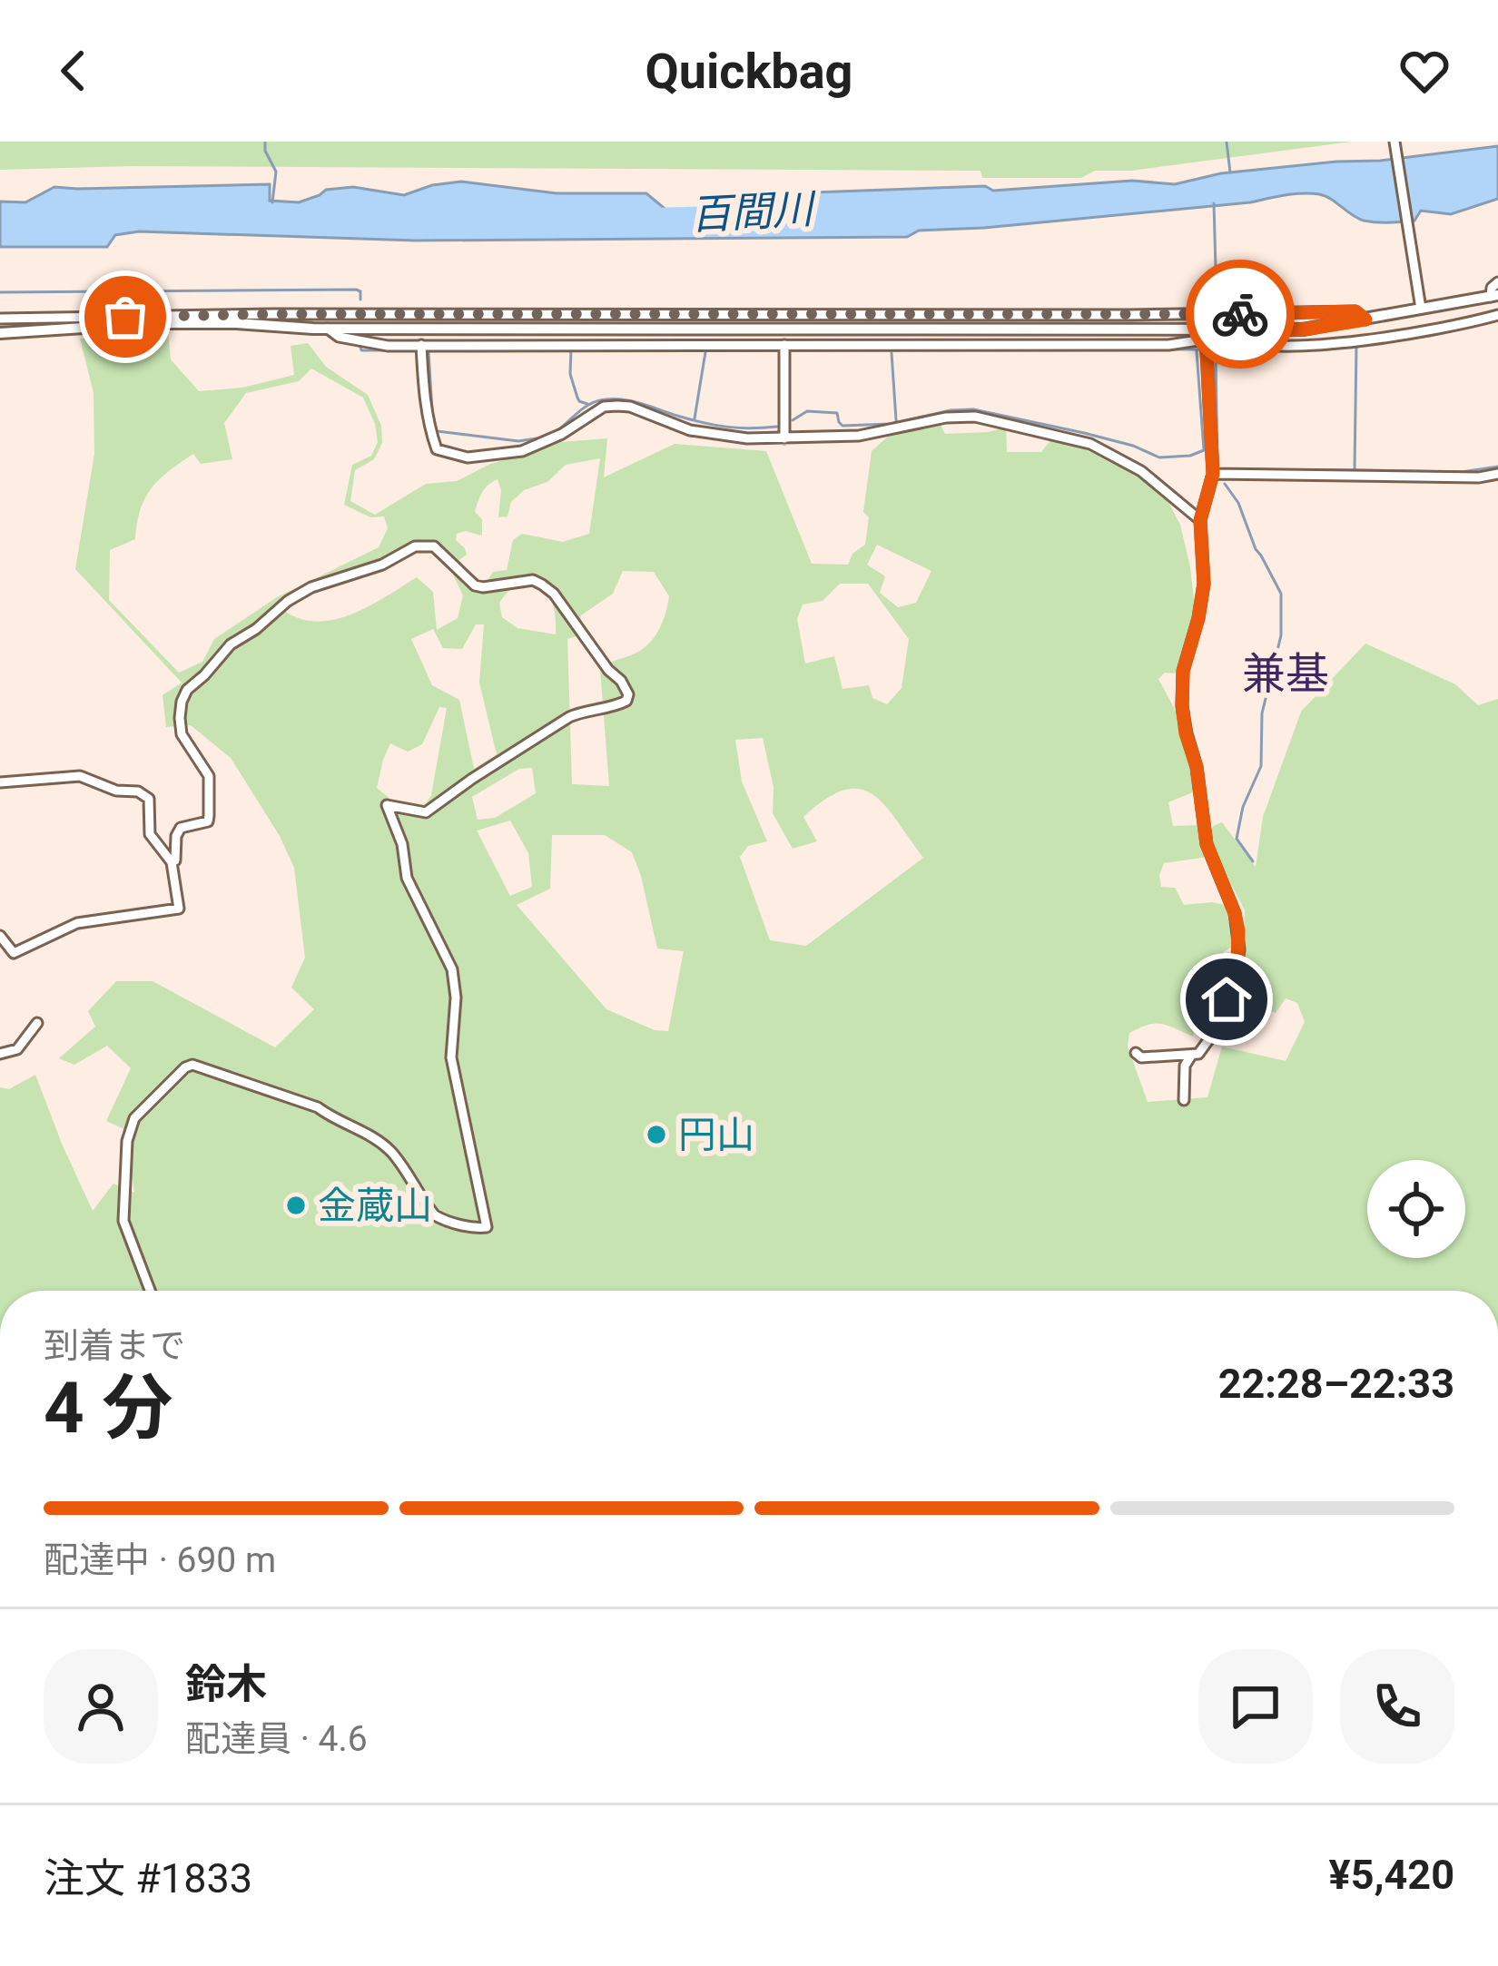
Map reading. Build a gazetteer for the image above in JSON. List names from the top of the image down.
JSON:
{
  "districts": ["兼基"],
  "water": ["百間川"],
  "places": ["円山", "金蔵山"],
  "page": {
    "header": "Quickbag",
    "heading": ["4 分", "到着まで", "22:28–22:33"],
    "panel": [
      "鈴木",
      "配達員 · 4.6",
      "注文 #1833",
      "¥5,420"
    ],
    "bar": "配達中 · 690 m"
  }
}
